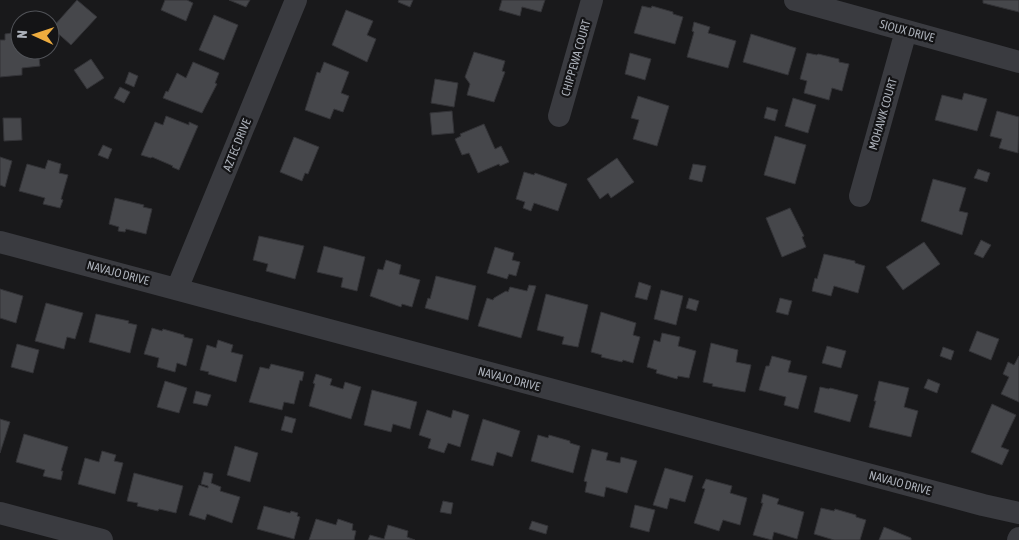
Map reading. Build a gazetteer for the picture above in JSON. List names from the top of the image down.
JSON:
{
  "streets": {
    "street": [
      "SIOUX DRIVE",
      "CHIPPEWA COURT",
      "MOHAWK COURT",
      "AZTEC DRIVE",
      "NAVAJO DRIVE"
    ]
  },
  "crossings": [
    ["SIOUX DRIVE", "MOHAWK COURT"],
    ["AZTEC DRIVE", "NAVAJO DRIVE"]
  ],
  "north": "left"
}
